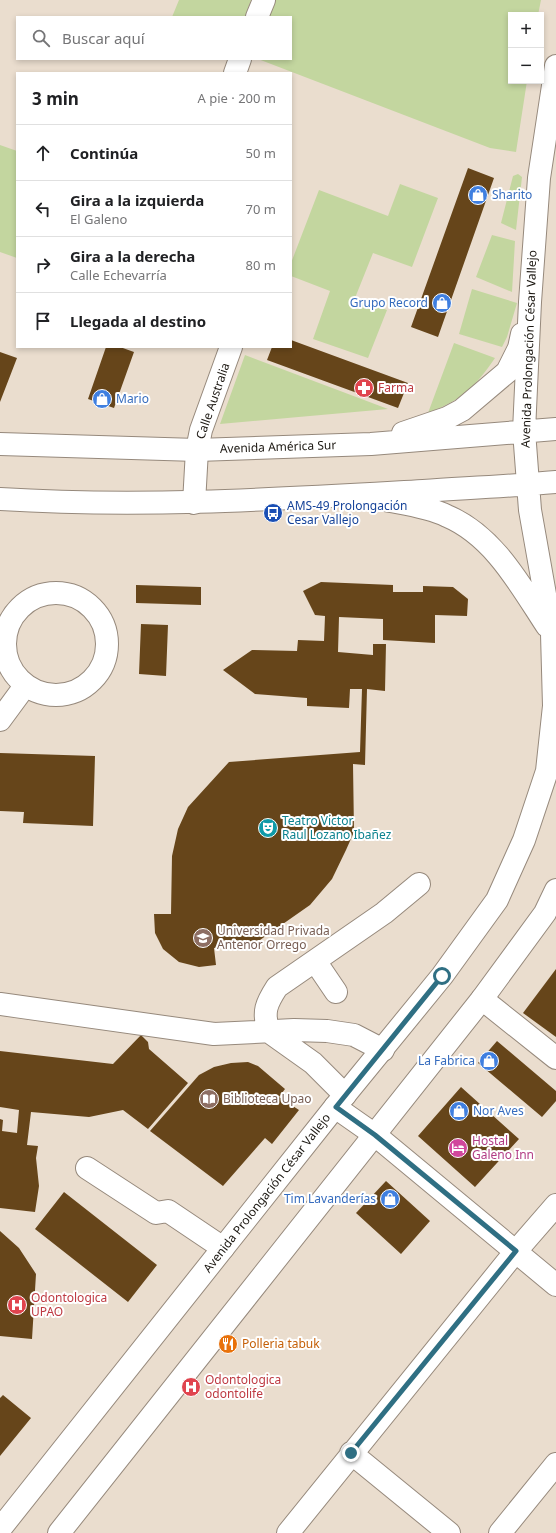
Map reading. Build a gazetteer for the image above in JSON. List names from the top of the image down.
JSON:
{
  "streets": {
    "main road": ["Avenida Prolongación César Vallejo", "Calle Australia", "Avenida América Sur"]
  },
  "crossings": [
    ["Avenida Prolongación César Vallejo", "Avenida América Sur"],
    ["Calle Australia", "Avenida América Sur"]
  ],
  "places": {
    "shop": [
      "Sharito",
      "Grupo Record",
      "Mario",
      "La Fabrica",
      "Nor Aves",
      "Tim Lavanderías"
    ],
    "pharmacy": ["Farma"],
    "bus stop": ["AMS-49 Prolongación Cesar Vallejo"],
    "theatre": ["Teatro Victor Raul Lozano Ibañez"],
    "school or university": ["Universidad Privada Antenor Orrego"],
    "library": ["Biblioteca Upao"],
    "hotel": ["Hostal Galeno Inn"],
    "hospital": ["Odontologica UPAO", "Odontologica odontolife"],
    "restaurant": ["Polleria tabuk"]
  },
  "page": {
    "map_buttons": ["+", "−"],
    "search": "Buscar aquí",
    "heading": ["3 min", "A pie · 200 m"],
    "list": [
      ["Continúa", "50 m"],
      ["Gira a la izquierda", "El Galeno", "70 m"],
      ["Gira a la derecha", "Calle Echevarría", "80 m"],
      "Llegada al destino"
    ]
  }
}
